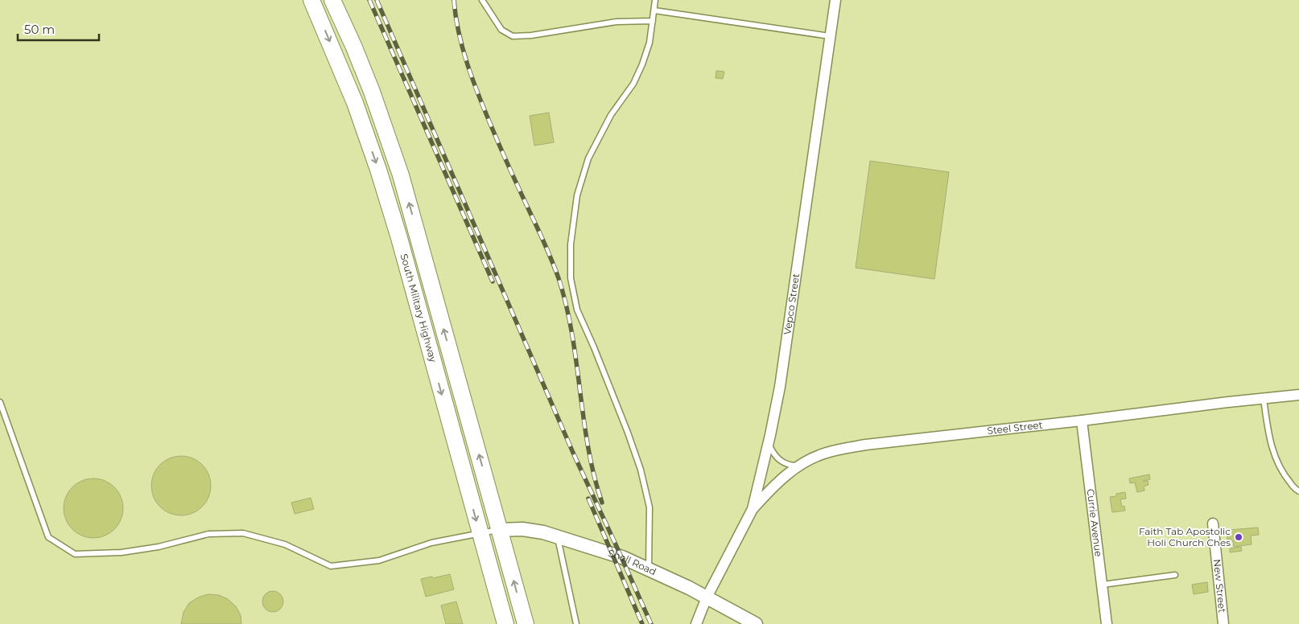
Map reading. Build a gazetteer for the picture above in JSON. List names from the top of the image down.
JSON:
{
  "streets": {
    "main road": ["South Military Highway"],
    "street": [
      "Vepco Street",
      "Steel Street",
      "Currie Avenue",
      "Shell Road",
      "New Street"
    ]
  },
  "crossings": [
    ["Vepco Street", "Steel Street"],
    ["Vepco Street", "Shell Road"],
    ["South Military Highway", "Shell Road"],
    ["Steel Street", "Currie Avenue"]
  ],
  "places": ["Faith Tab Apostolic Holi Church Ches"],
  "scale_bar": "50 m"
}
